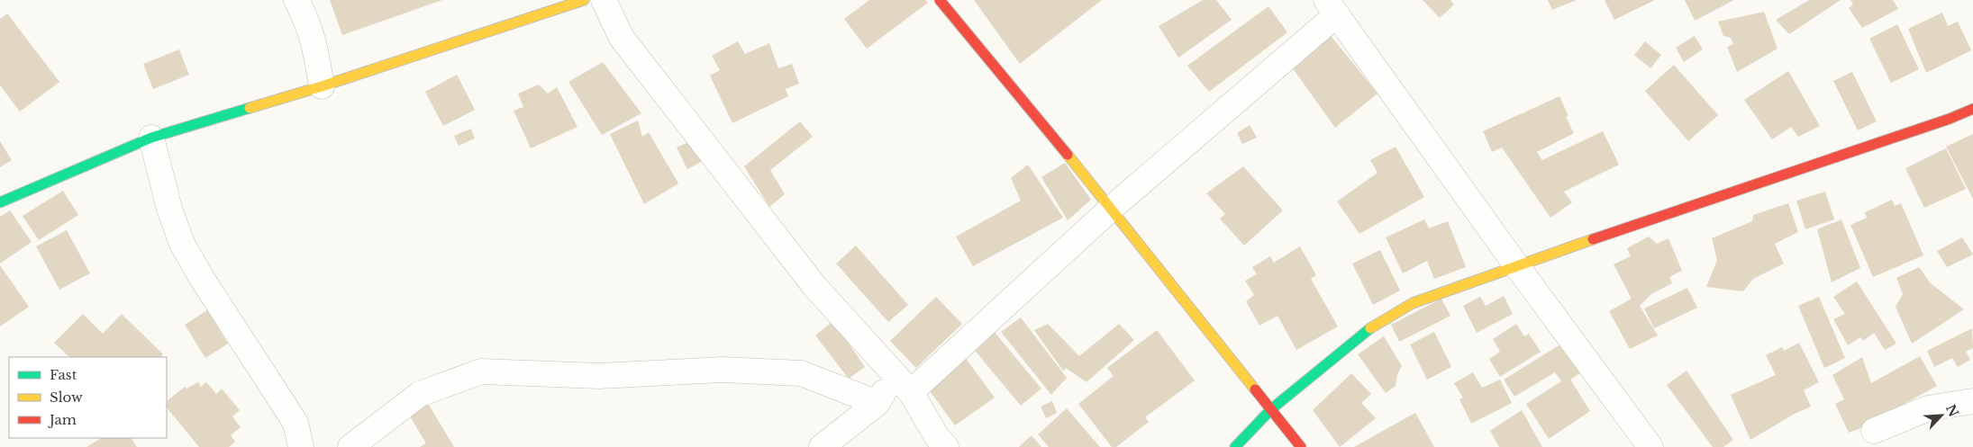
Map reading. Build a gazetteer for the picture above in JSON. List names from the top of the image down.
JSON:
{
  "legend": ["Fast", "Slow", "Jam"],
  "north": "top right"
}
